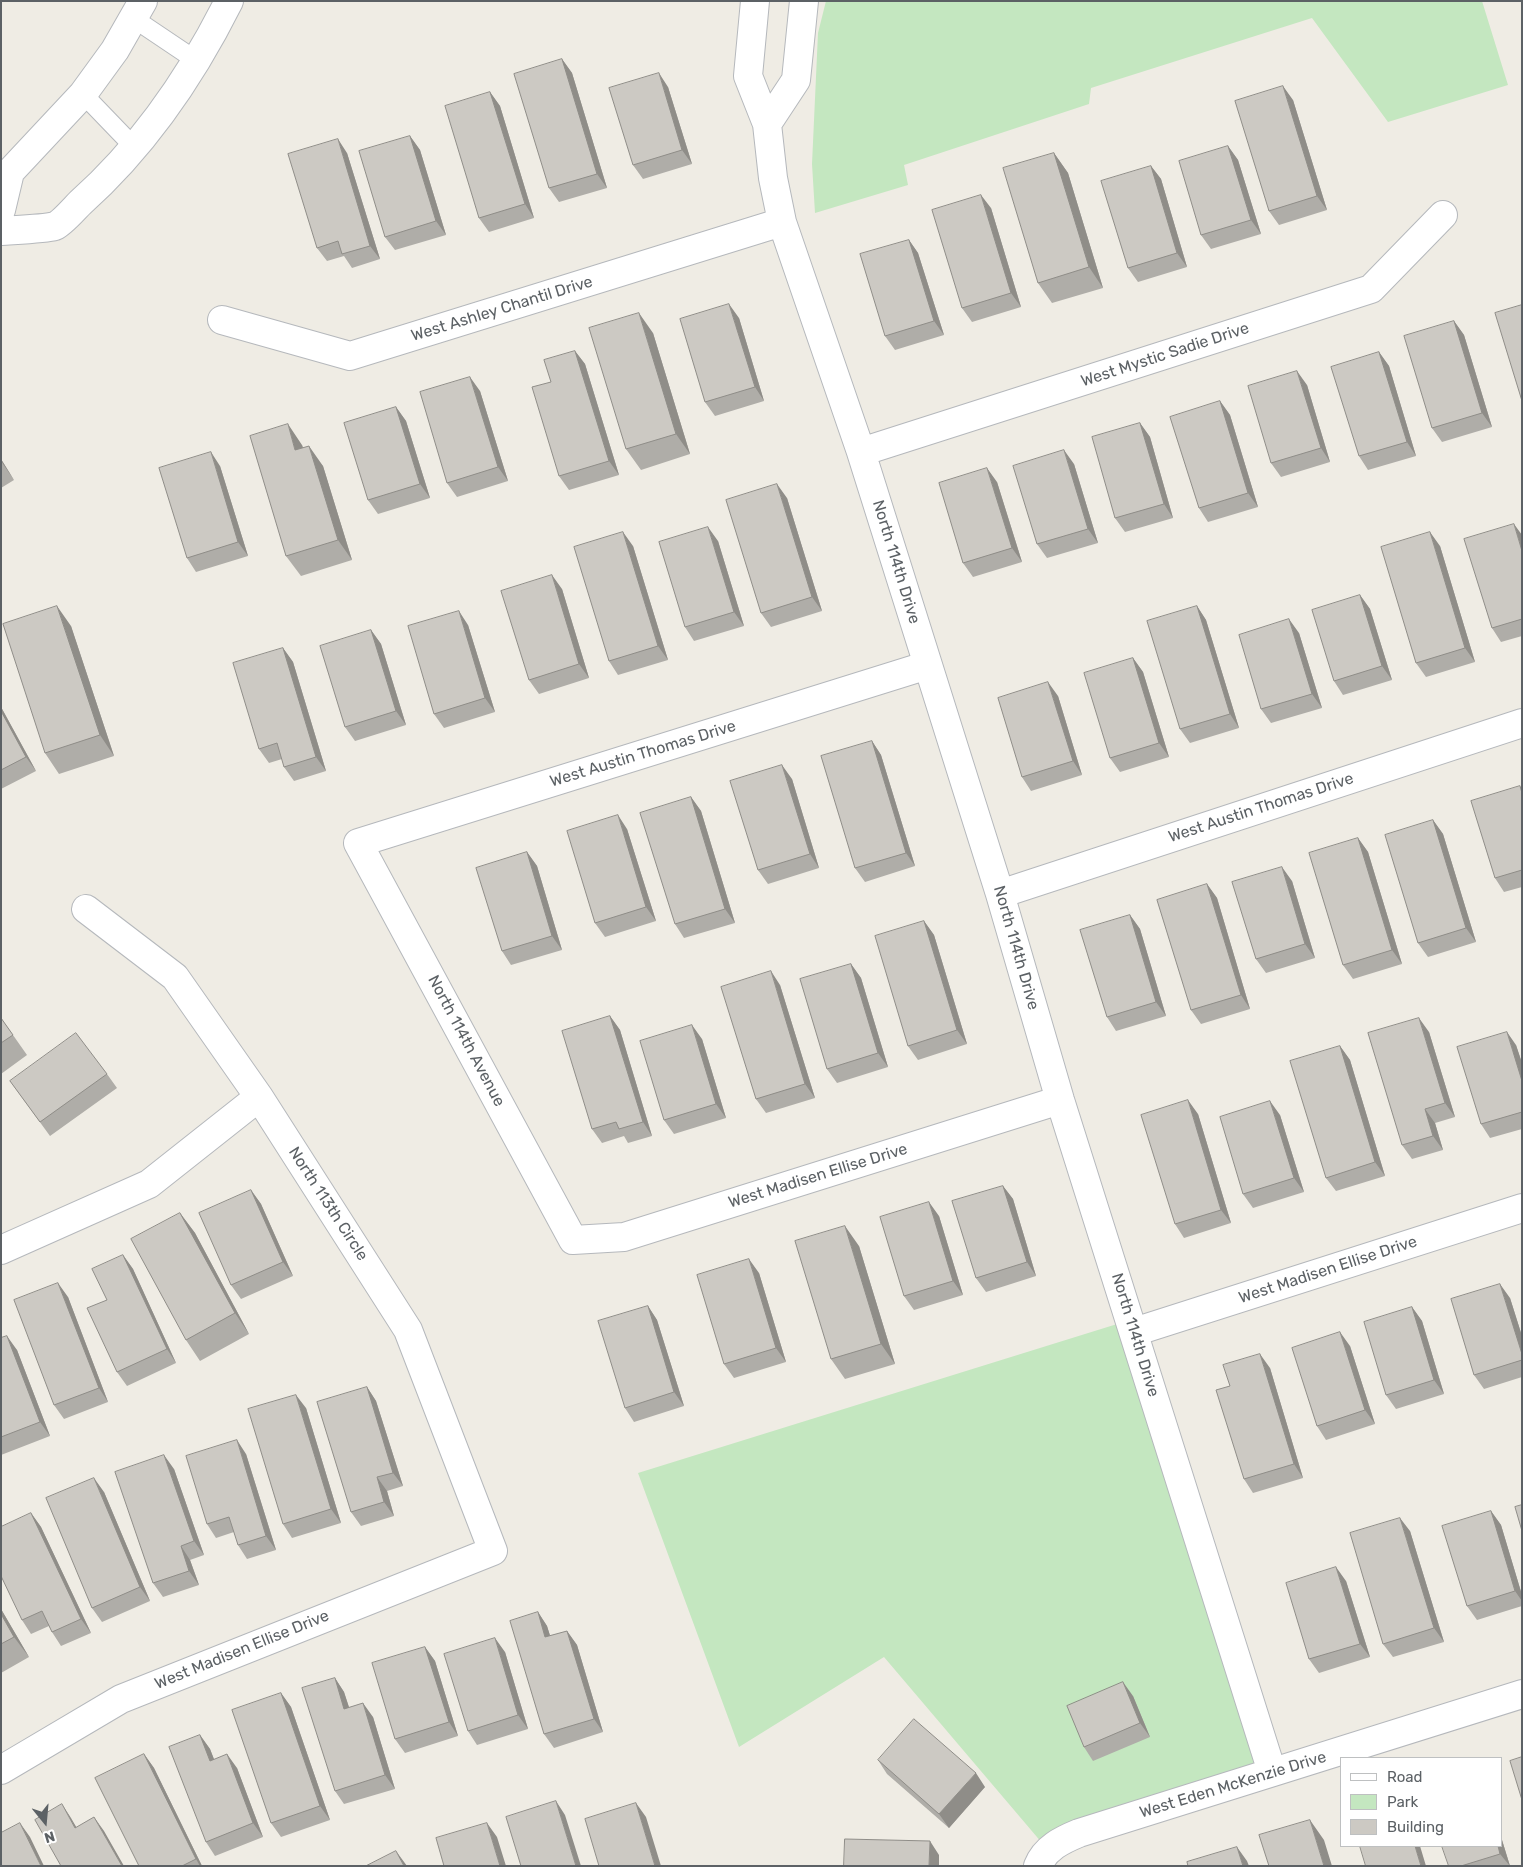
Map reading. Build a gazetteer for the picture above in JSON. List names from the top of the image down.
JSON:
{
  "streets": {
    "street": [
      "West Ashley Chantil Drive",
      "West Mystic Sadie Drive",
      "North 114th Drive",
      "West Austin Thomas Drive",
      "North 114th Avenue",
      "West Madisen Ellise Drive",
      "North 113th Circle",
      "West Eden McKenzie Drive"
    ]
  },
  "crossings": [
    ["West Ashley Chantil Drive", "North 114th Drive"],
    ["West Mystic Sadie Drive", "North 114th Drive"],
    ["North 114th Drive", "West Austin Thomas Drive"],
    ["North 114th Drive", "West Madisen Ellise Drive"],
    ["North 114th Drive", "West Eden McKenzie Drive"],
    ["West Austin Thomas Drive", "North 114th Avenue"],
    ["North 114th Avenue", "West Madisen Ellise Drive"],
    ["West Madisen Ellise Drive", "North 113th Circle"]
  ],
  "legend": ["Road", "Park", "Building"],
  "north": "bottom"
}
